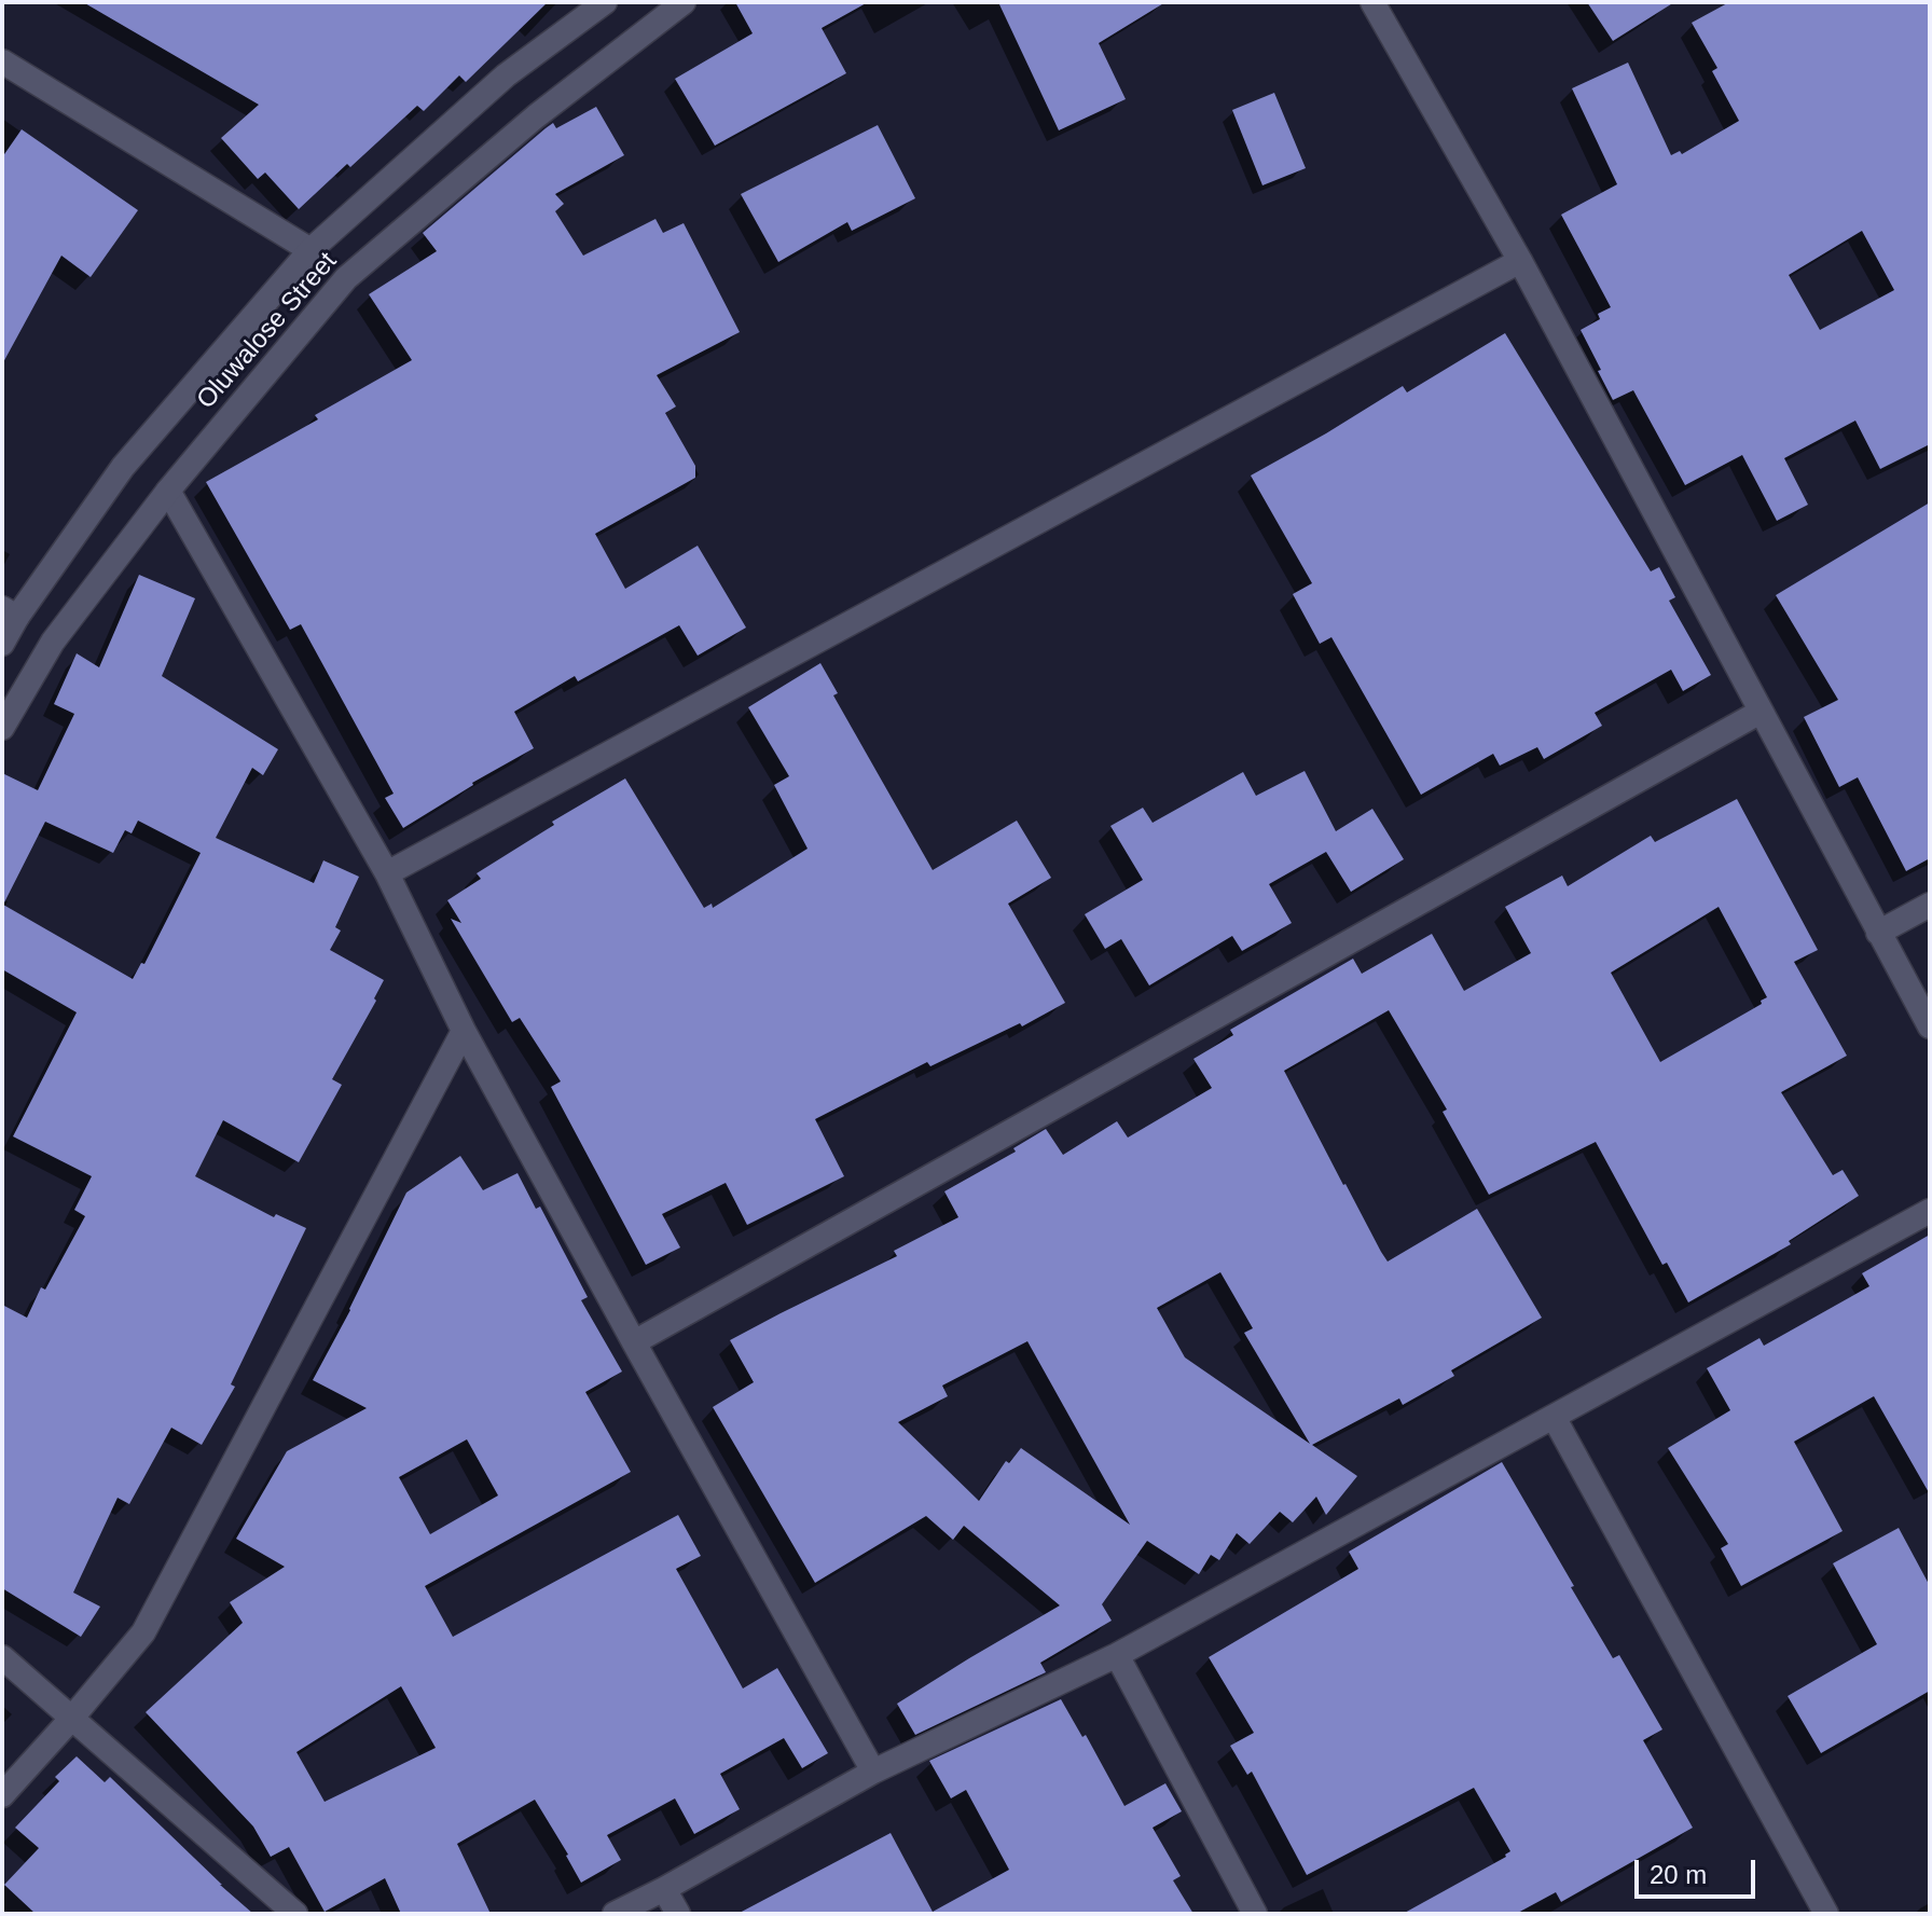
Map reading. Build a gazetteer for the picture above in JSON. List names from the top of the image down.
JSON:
{
  "streets": {
    "street": ["Oluwalose Street"]
  },
  "scale_bar": "20 m"
}
